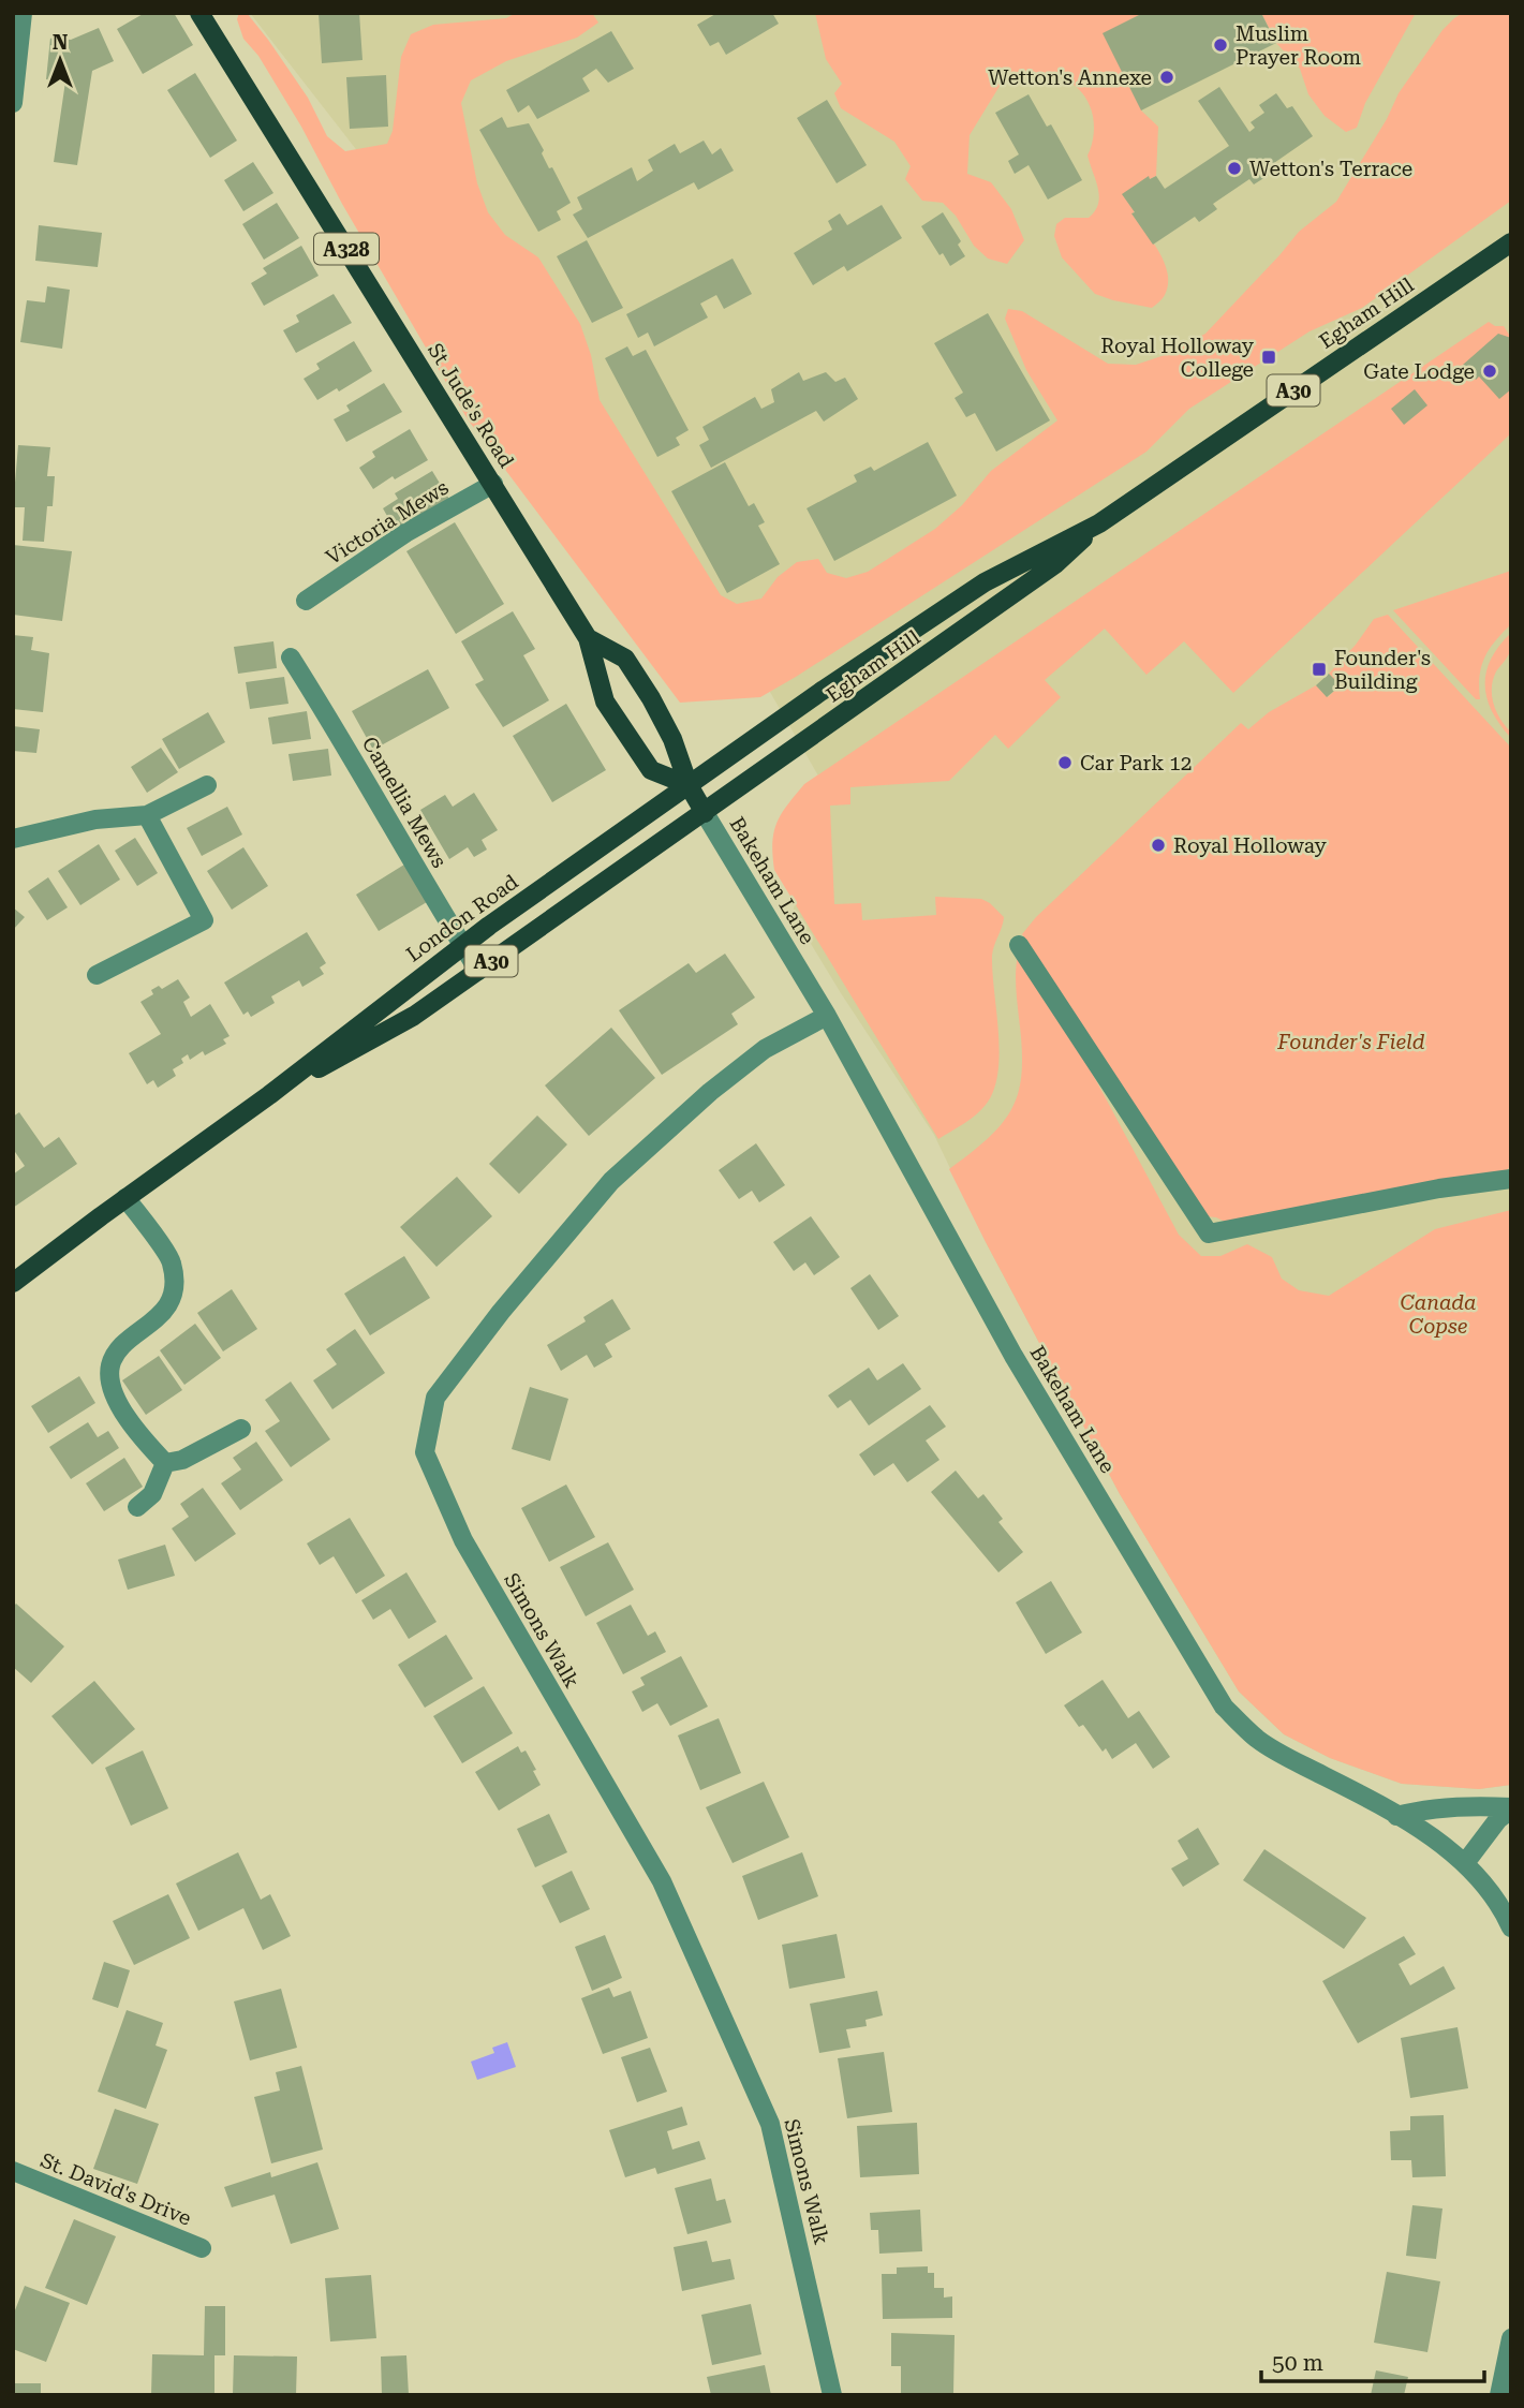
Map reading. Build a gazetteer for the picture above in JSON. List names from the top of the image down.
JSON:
{
  "streets": {
    "main road": [
      "A328",
      "Egham Hill",
      "A30",
      "St Jude's Road",
      "London Road"
    ],
    "street": [
      "Victoria Mews",
      "Camellia Mews",
      "Bakeham Lane",
      "Simons Walk",
      "St. David's Drive"
    ]
  },
  "crossings": [
    ["Egham Hill", "Bakeham Lane"],
    ["Egham Hill", "London Road"],
    ["St Jude's Road", "Victoria Mews"],
    ["Camellia Mews", "London Road"],
    ["Bakeham Lane", "London Road"],
    ["Bakeham Lane", "Simons Walk"]
  ],
  "parks": ["Founder's Field", "Canada Copse"],
  "places": {
    "other": [
      "Muslim Prayer Room",
      "Wetton's Annexe",
      "Wetton's Terrace",
      "Gate Lodge",
      "Car Park 12",
      "Royal Holloway"
    ],
    "transit": ["Royal Holloway College", "Founder's Building"]
  },
  "scale_bar": "50 m",
  "north": "top"
}
